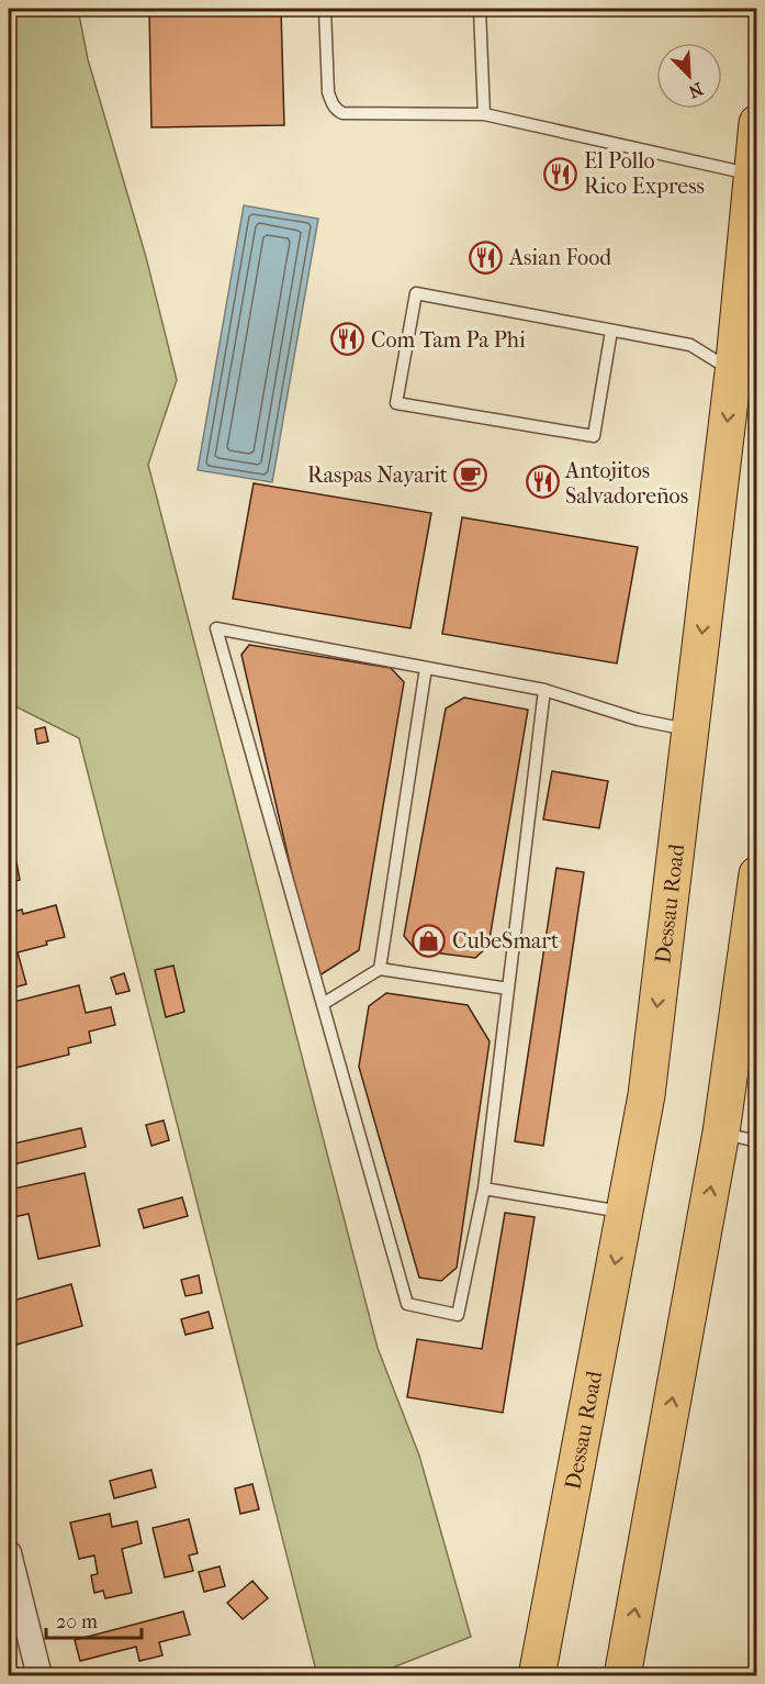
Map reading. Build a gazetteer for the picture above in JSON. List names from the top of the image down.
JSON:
{
  "streets": {
    "main road": ["Dessau Road"]
  },
  "places": {
    "restaurant": [
      "El Pollo Rico Express",
      "Asian Food",
      "Com Tam Pa Phi",
      "Antojitos Salvadoreños"
    ],
    "cafe": ["Raspas Nayarit"],
    "shop": ["CubeSmart"]
  },
  "scale_bar": "20 m",
  "north": "bottom right"
}
